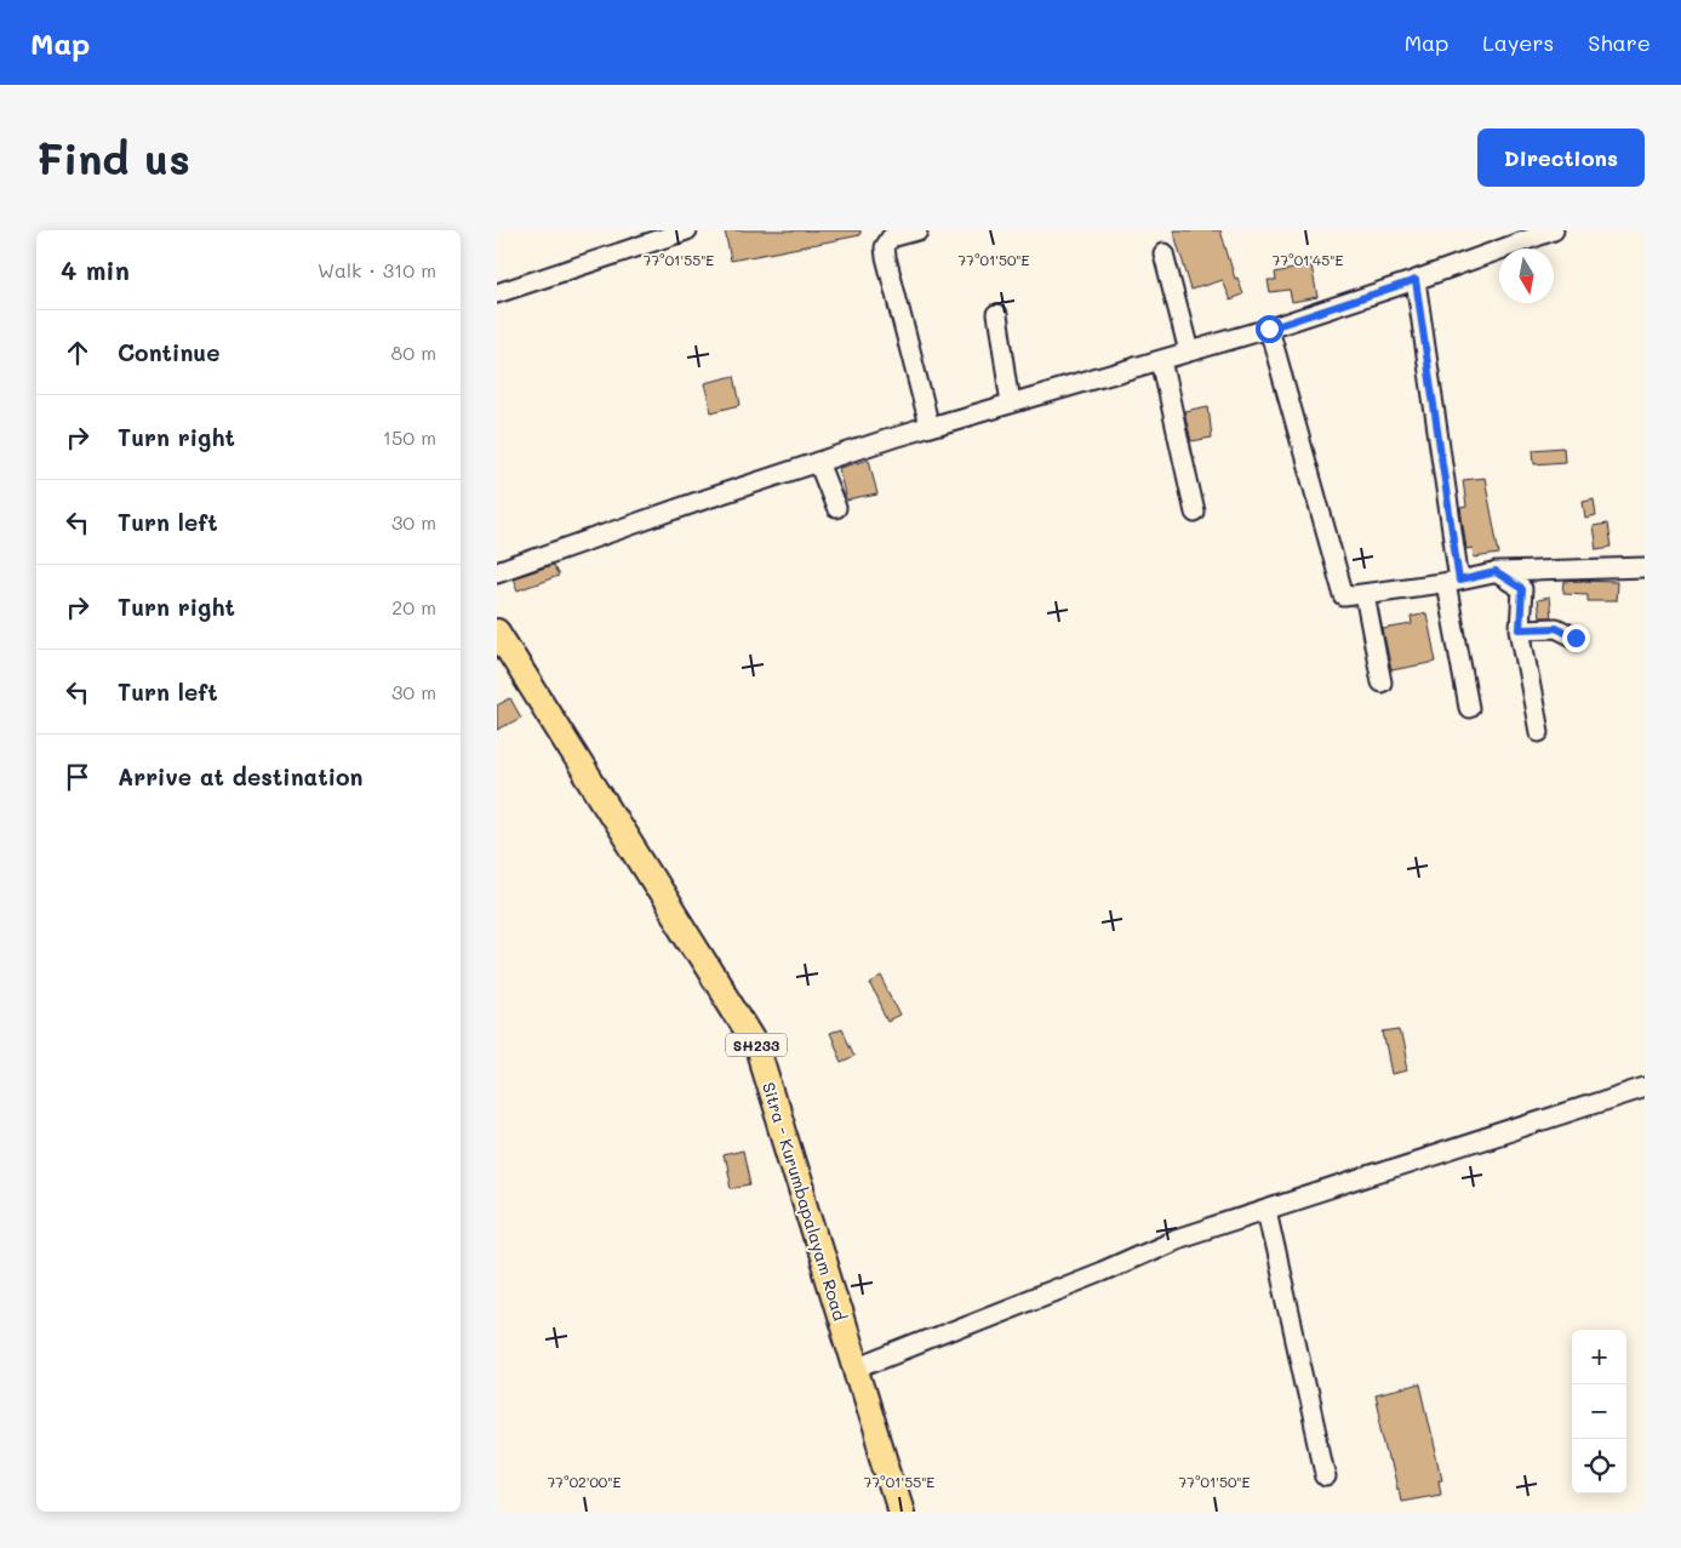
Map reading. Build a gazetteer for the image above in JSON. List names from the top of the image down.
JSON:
{
  "streets": {
    "main road": ["SH233", "Sitra - Kurumbapalayam Road"]
  },
  "north": "bottom",
  "page": {
    "header": "Map",
    "nav": ["Map", "Layers", "Share"],
    "buttons": "Directions",
    "title": "Find us",
    "heading": ["4 min", "Walk · 310 m"],
    "list": [
      ["Continue", "80 m"],
      ["Turn right", "150 m"],
      ["Turn left", "30 m"],
      ["Turn right", "20 m"],
      ["Turn left", "30 m"],
      "Arrive at destination"
    ],
    "map_buttons": ["+", "−"]
  },
  "coordinates": [
    "77°01'55\"E",
    "77°01'50\"E",
    "77°01'45\"E",
    "77°02'00\"E"
  ]
}
